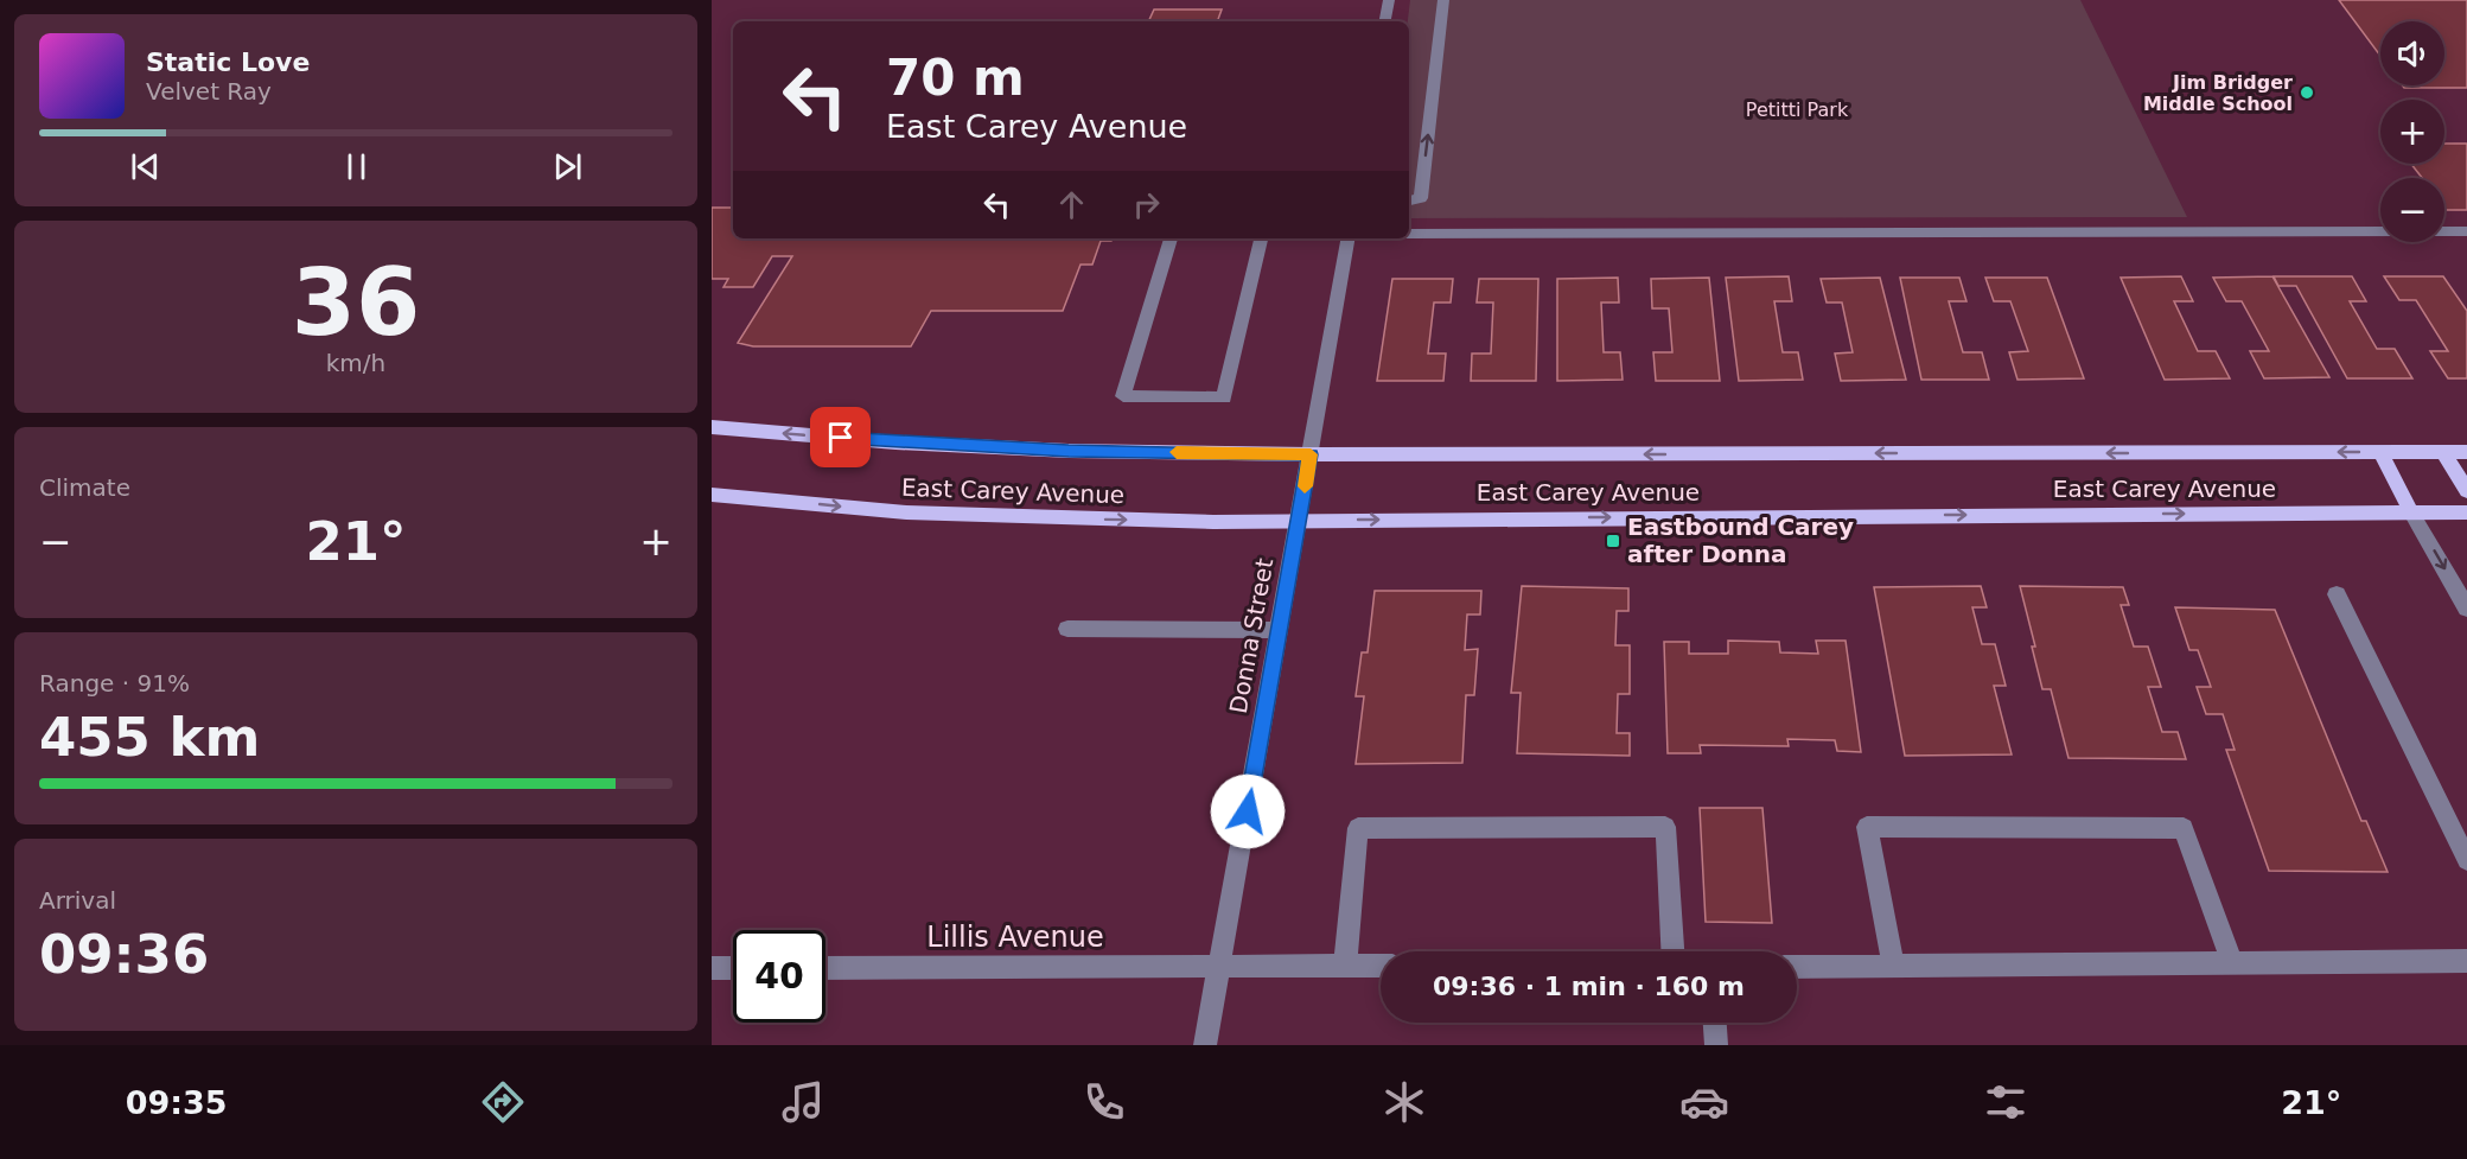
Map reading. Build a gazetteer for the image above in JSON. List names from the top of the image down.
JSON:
{
  "streets": {
    "main road": ["East Carey Avenue"],
    "street": ["Donna Street", "Lillis Avenue"]
  },
  "crossings": [
    ["East Carey Avenue", "Donna Street"],
    ["Donna Street", "Lillis Avenue"]
  ],
  "parks": ["Petitti Park"],
  "places": {
    "other": ["Jim Bridger Middle School"],
    "transit": ["Eastbound Carey after Donna"]
  },
  "page": {
    "map_buttons": ["+", "−"],
    "turn": ["70 m", "East Carey Avenue"],
    "song": ["Static Love", "Velvet Ray"],
    "tile": [
      ["36", "km/h"],
      "Climate",
      ["Range · 91%", "455 km"],
      ["Arrival", "09:36"]
    ],
    "heat": ["−", "21°", "+"],
    "limit": "40",
    "trip": "09:36 · 1 min · 160 m",
    "tabs": ["09:35", "21°"]
  }
}
